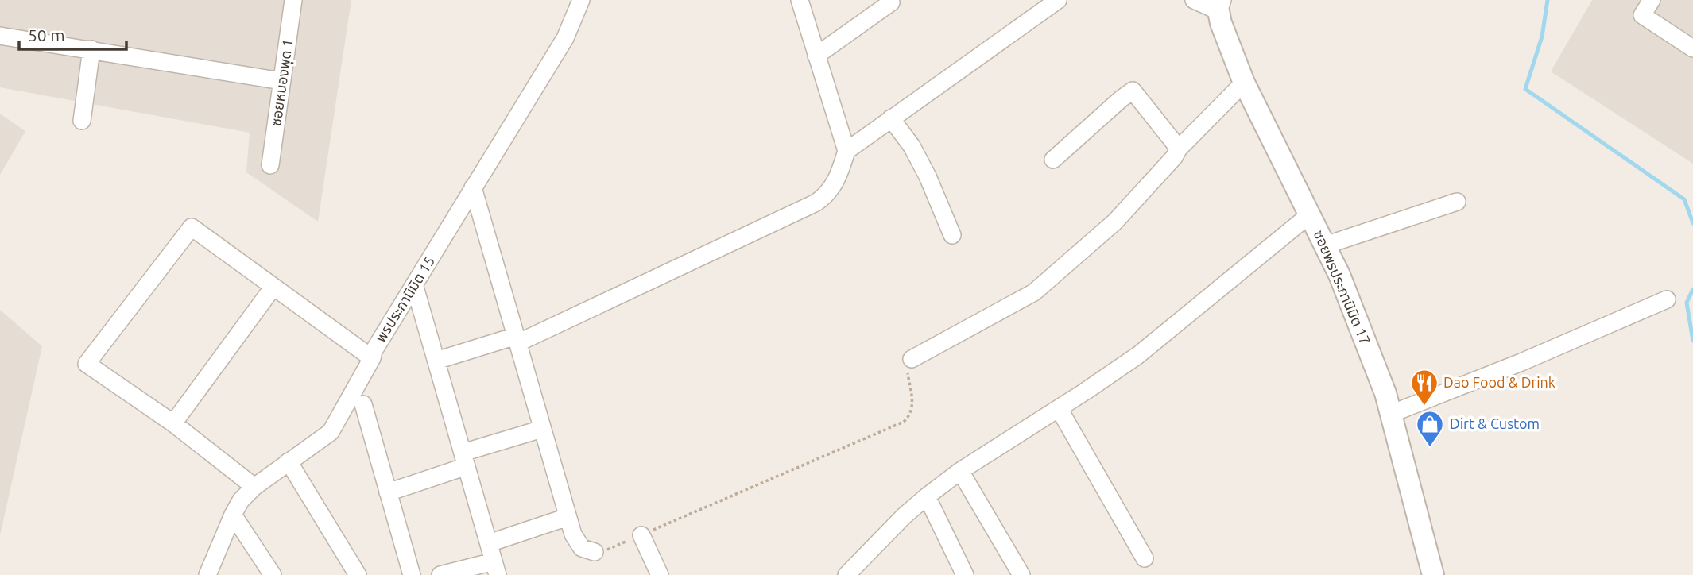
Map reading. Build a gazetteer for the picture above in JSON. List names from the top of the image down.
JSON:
{
  "streets": {
    "street": ["ซอยหนองพุด 1", "ซอยพรประภานิมิต 17", "พรประภานิมิต 15"]
  },
  "places": {
    "restaurant": ["Dao Food & Drink"],
    "shop": ["Dirt & Custom"]
  },
  "scale_bar": "50 m"
}
